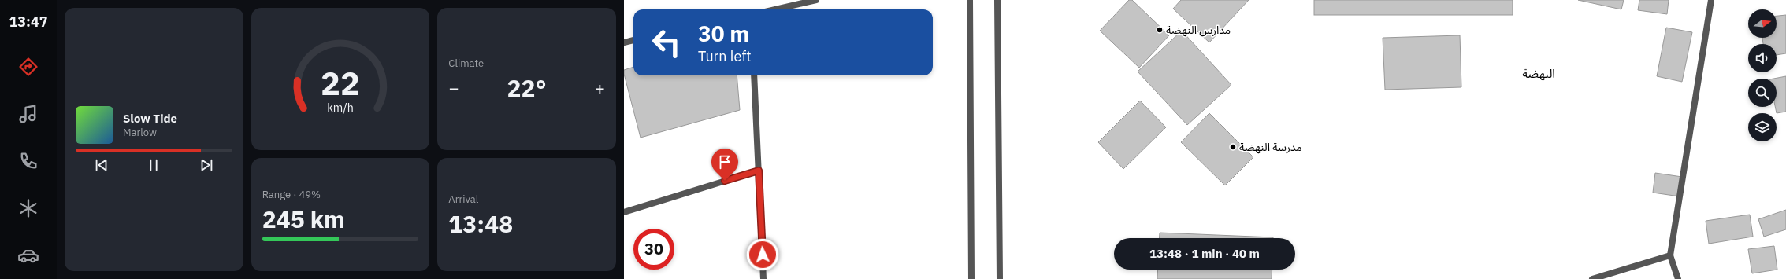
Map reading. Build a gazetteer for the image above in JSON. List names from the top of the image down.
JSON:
{
  "districts": ["النهضة"],
  "places": ["مدارس النهضة", "مدرسة النهضة"],
  "north": "right",
  "page": {
    "tabs": "13:47",
    "tile": [
      "Climate",
      ["Range · 49%", "245 km"],
      ["Arrival", "13:48"]
    ],
    "turn": ["30 m", "Turn left"],
    "heat": ["−", "22°", "+"],
    "song": ["Slow Tide", "Marlow"],
    "limit": "30",
    "trip": "13:48 · 1 min · 40 m",
    "gauge": ["22", "km/h"]
  }
}
